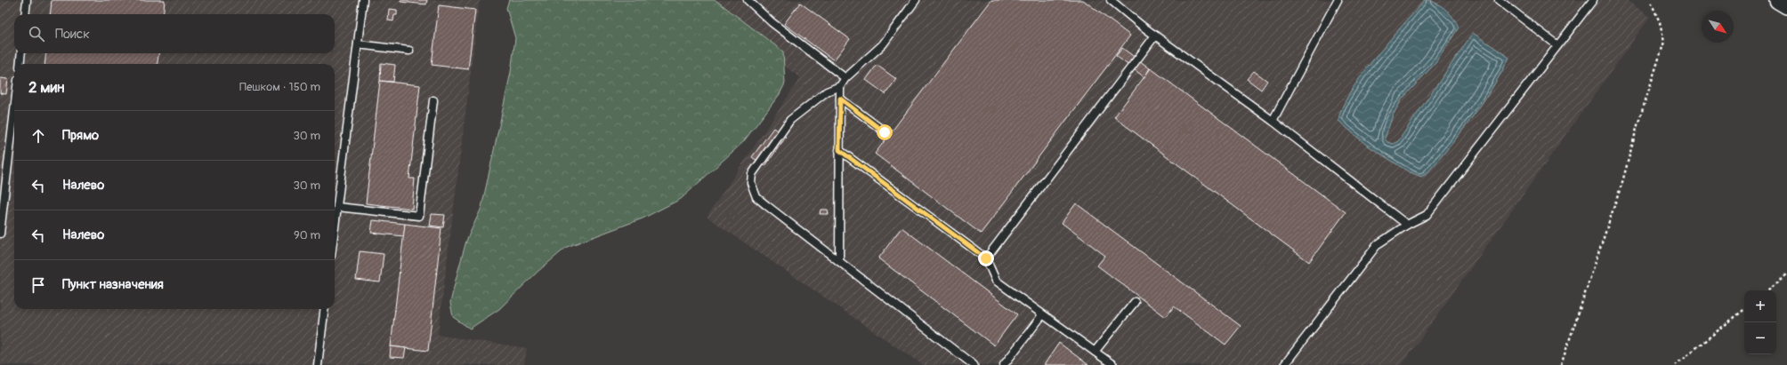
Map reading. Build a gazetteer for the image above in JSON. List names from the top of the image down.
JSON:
{
  "north": "bottom right",
  "page": {
    "search": "Поиск",
    "heading": ["2 мин", "Пешком · 150 m"],
    "list": [
      ["Прямо", "30 m"],
      ["Налево", "30 m"],
      ["Налево", "90 m"],
      "Пункт назначения"
    ],
    "map_buttons": ["+", "−"]
  }
}
